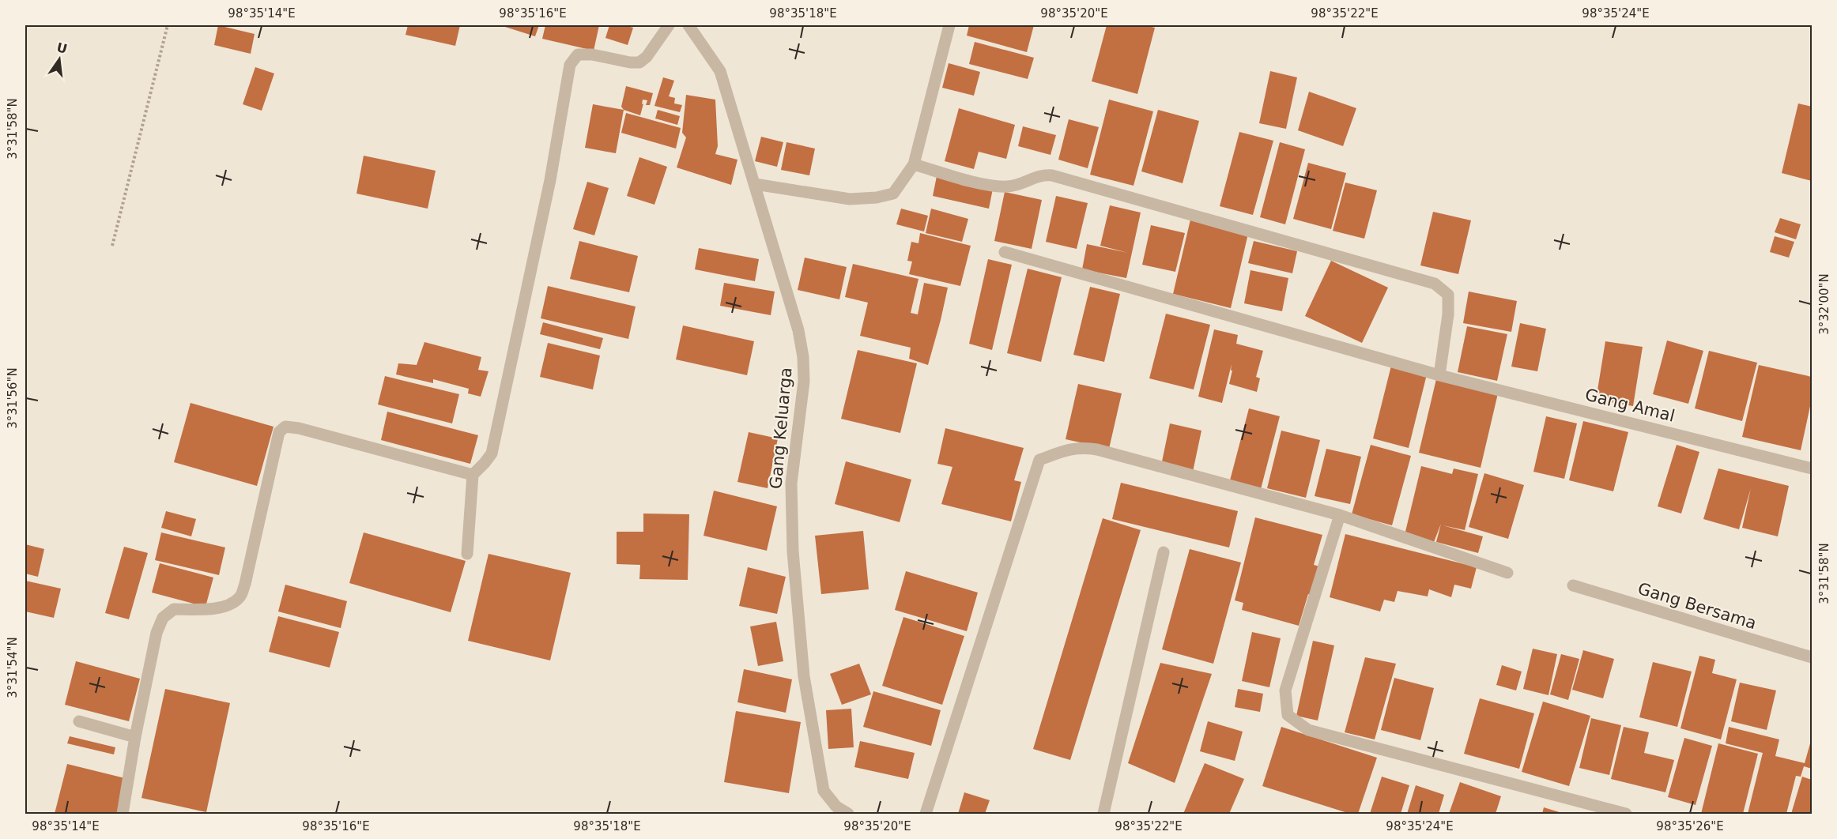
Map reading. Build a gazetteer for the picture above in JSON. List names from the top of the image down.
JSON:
{
  "streets": {
    "street": ["Gang Amal", "Gang Keluarga", "Gang Bersama"]
  },
  "north": "top",
  "coordinates": [
    "98°35'14\"E",
    "98°35'16\"E",
    "98°35'18\"E",
    "98°35'20\"E",
    "98°35'22\"E",
    "98°35'24\"E",
    "3°31'58\"N",
    "3°32'00\"N",
    "3°31'56\"N",
    "3°31'54\"N",
    "98°35'26\"E"
  ]
}
